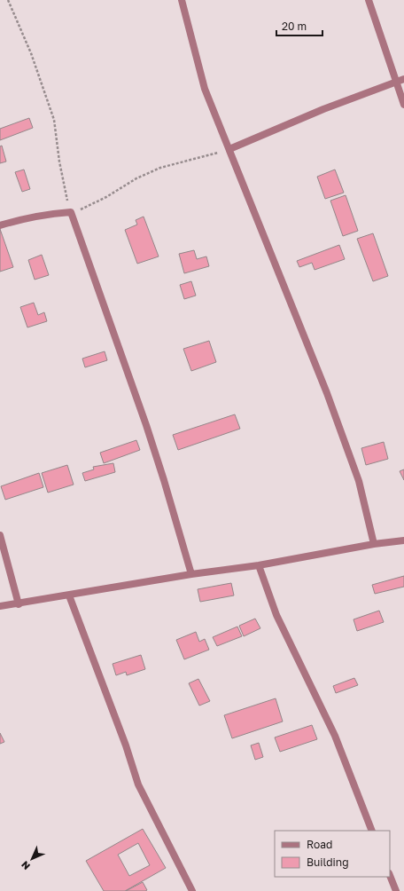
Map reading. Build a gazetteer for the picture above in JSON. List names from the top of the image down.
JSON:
{
  "legend": ["Road", "Building"],
  "scale_bar": "20 m",
  "north": "bottom left"
}
